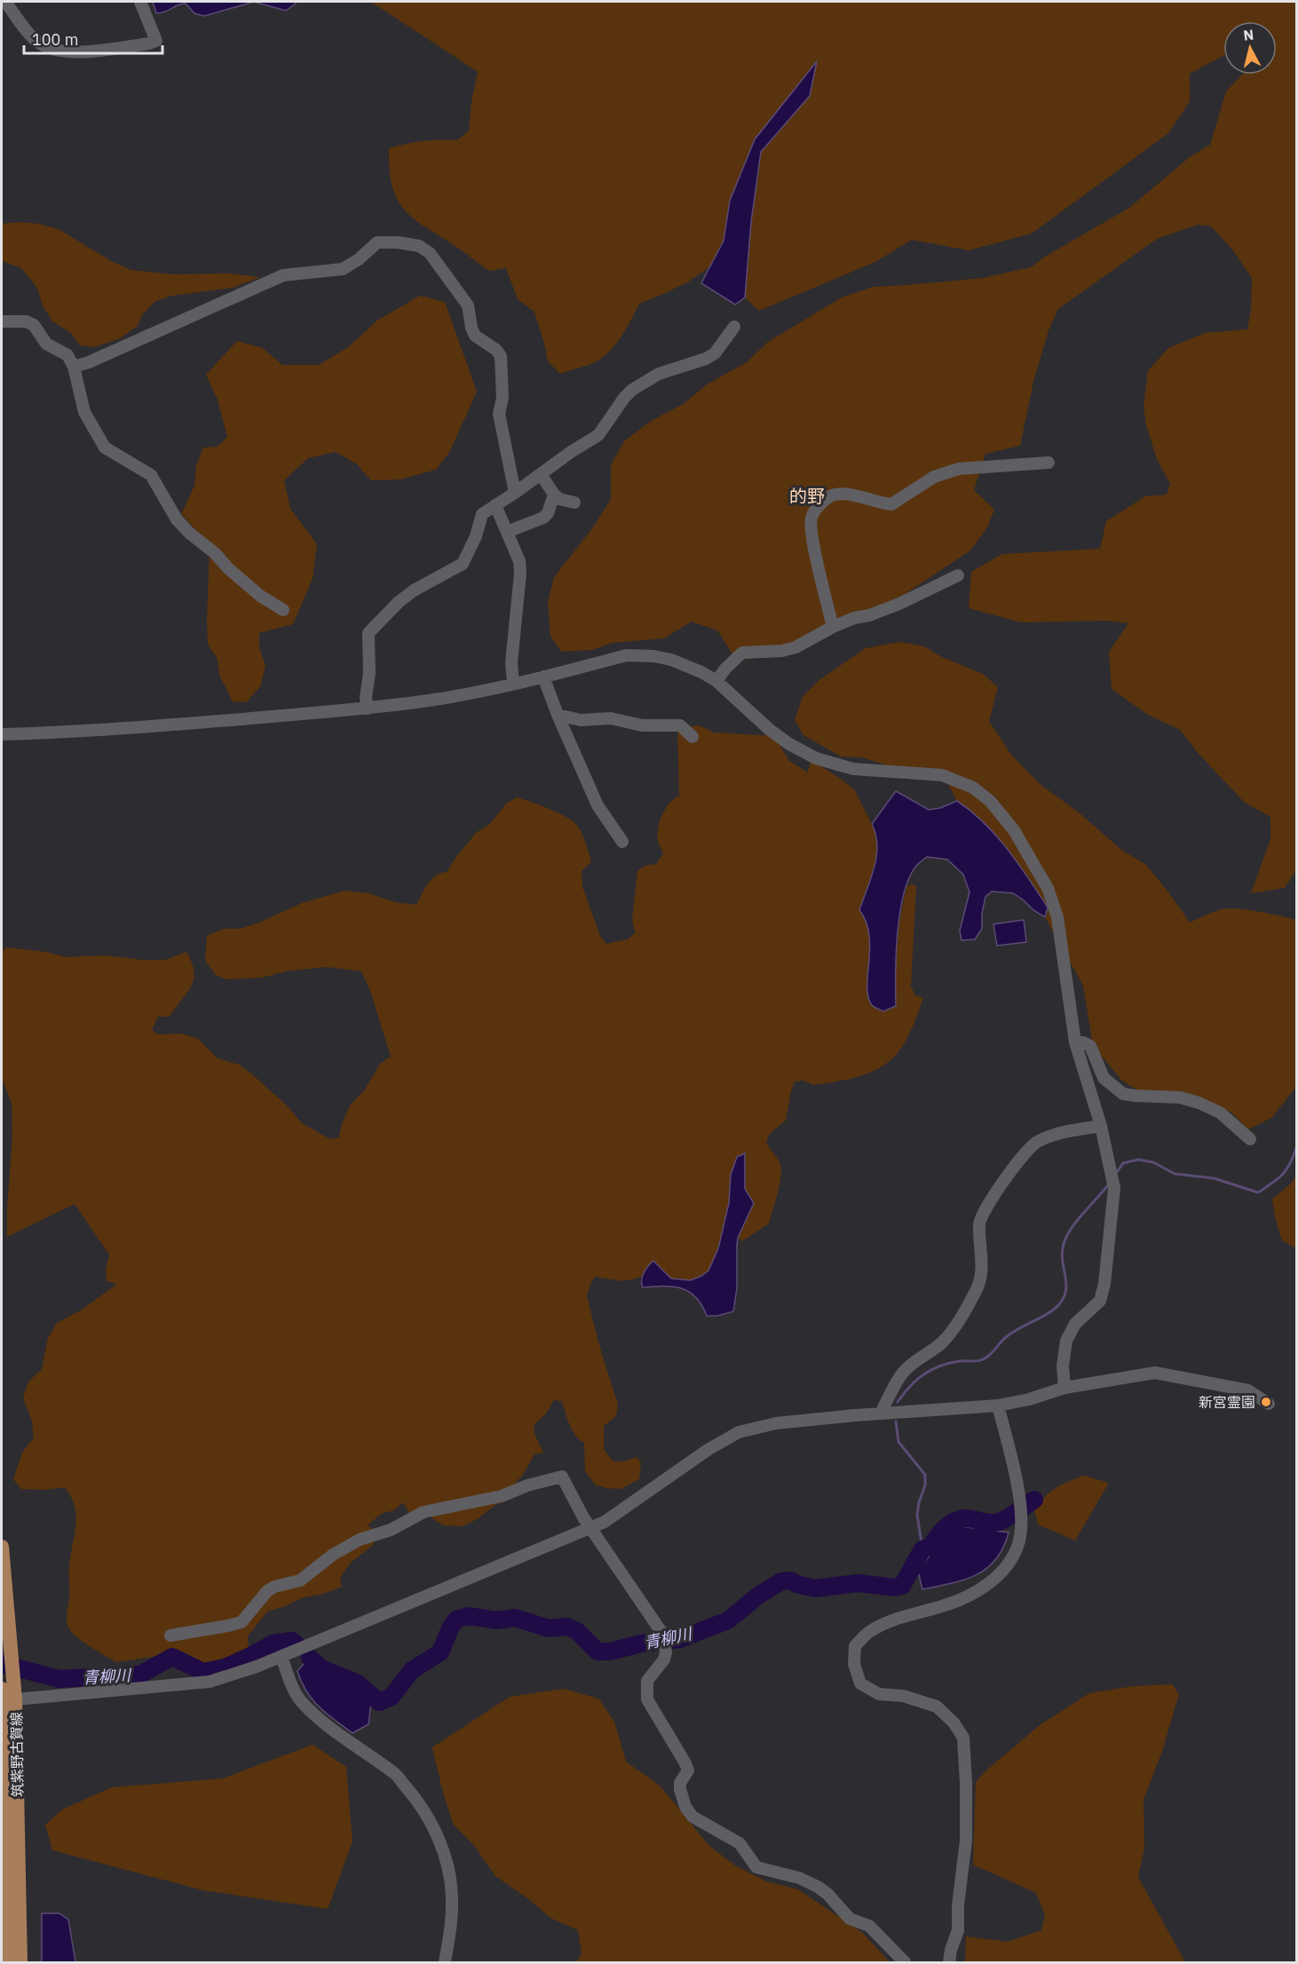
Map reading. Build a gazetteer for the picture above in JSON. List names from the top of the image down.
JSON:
{
  "streets": {
    "main road": ["筑紫野古賀線"]
  },
  "districts": ["的野"],
  "water": ["青柳川"],
  "places": ["新宮霊園"],
  "scale_bar": "100 m",
  "north": "top"
}
